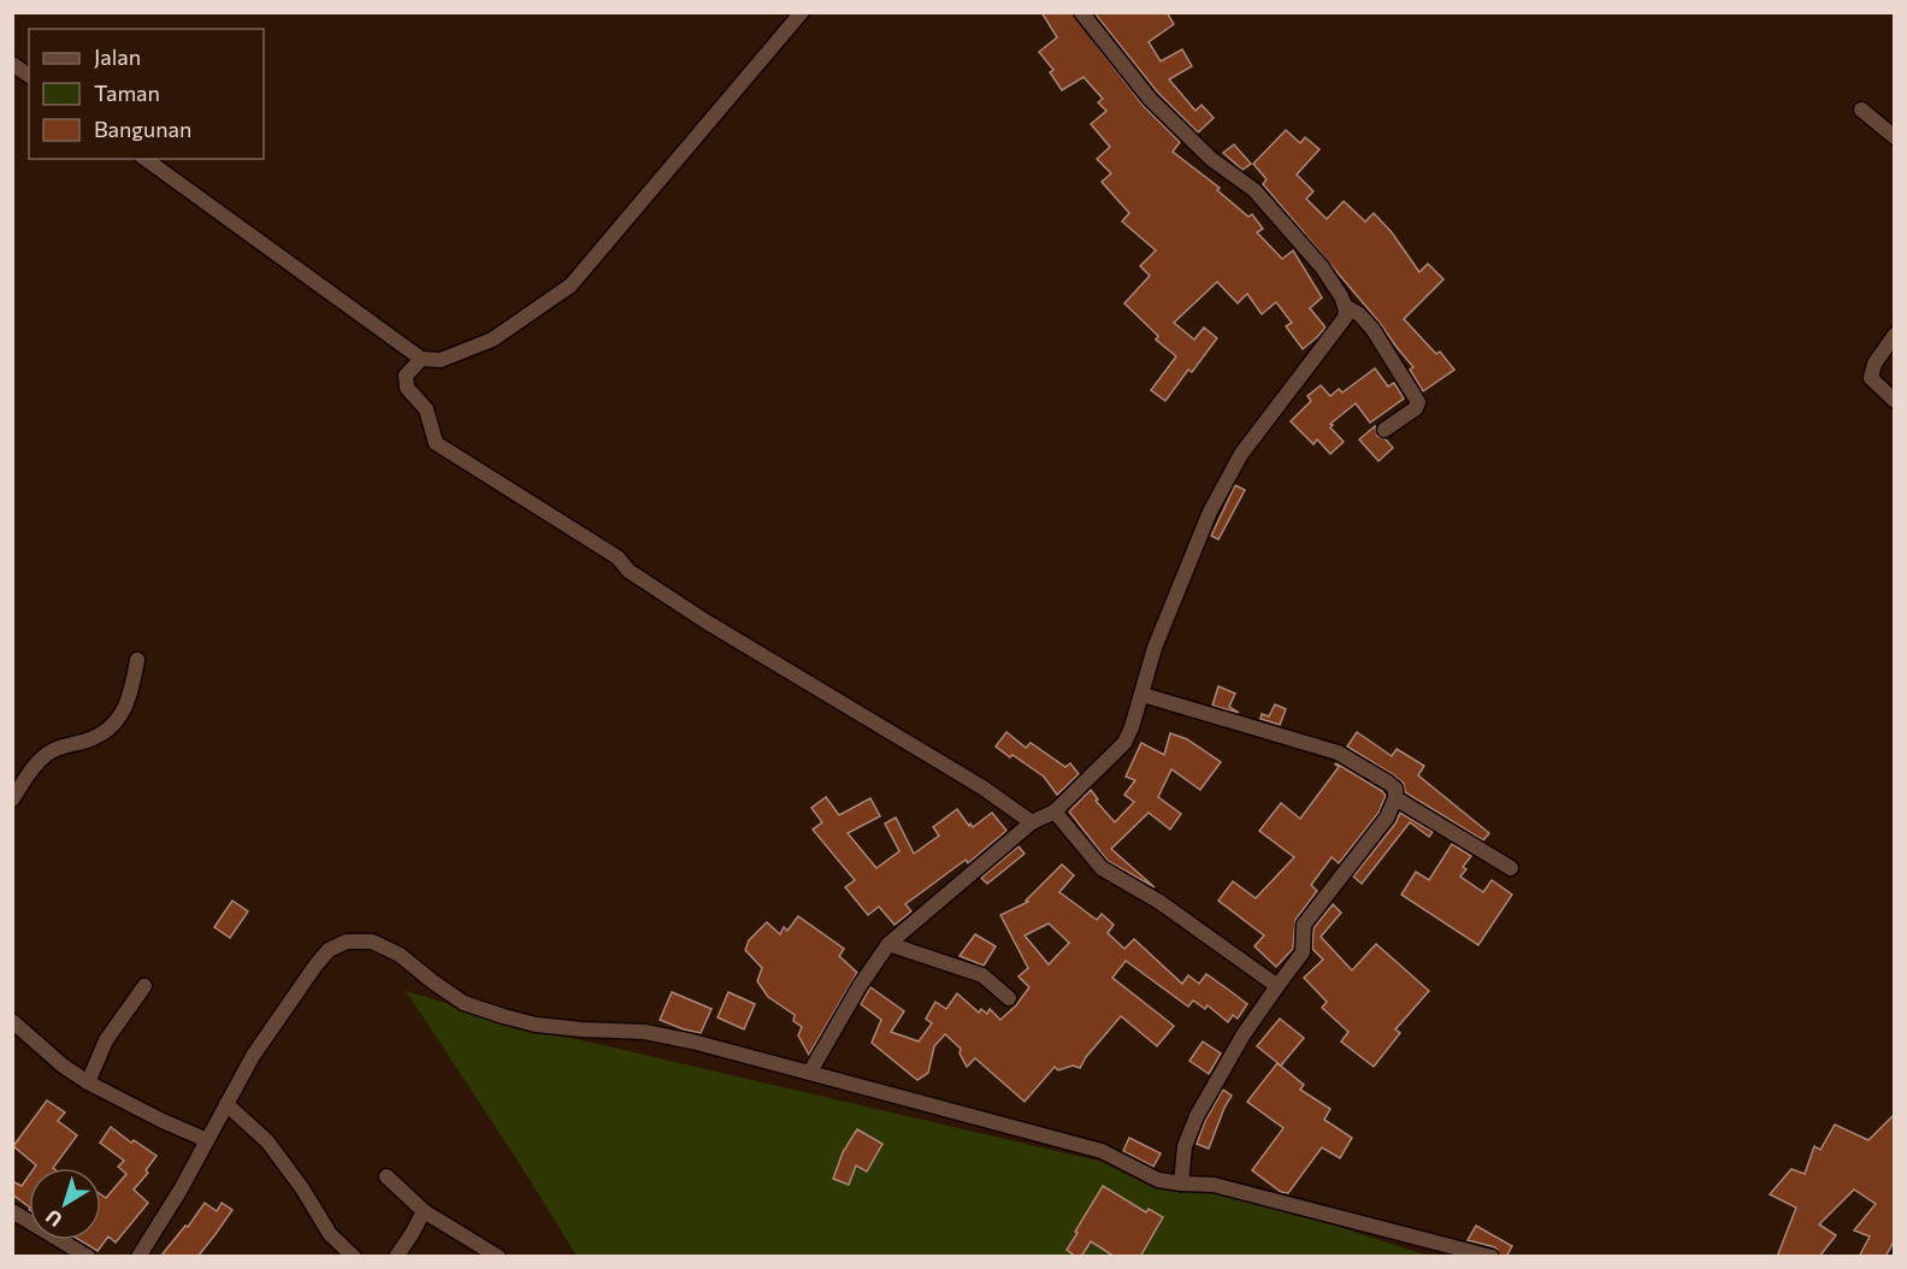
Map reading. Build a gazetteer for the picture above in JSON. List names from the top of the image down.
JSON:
{
  "legend": ["Jalan", "Taman", "Bangunan"],
  "north": "bottom left"
}
